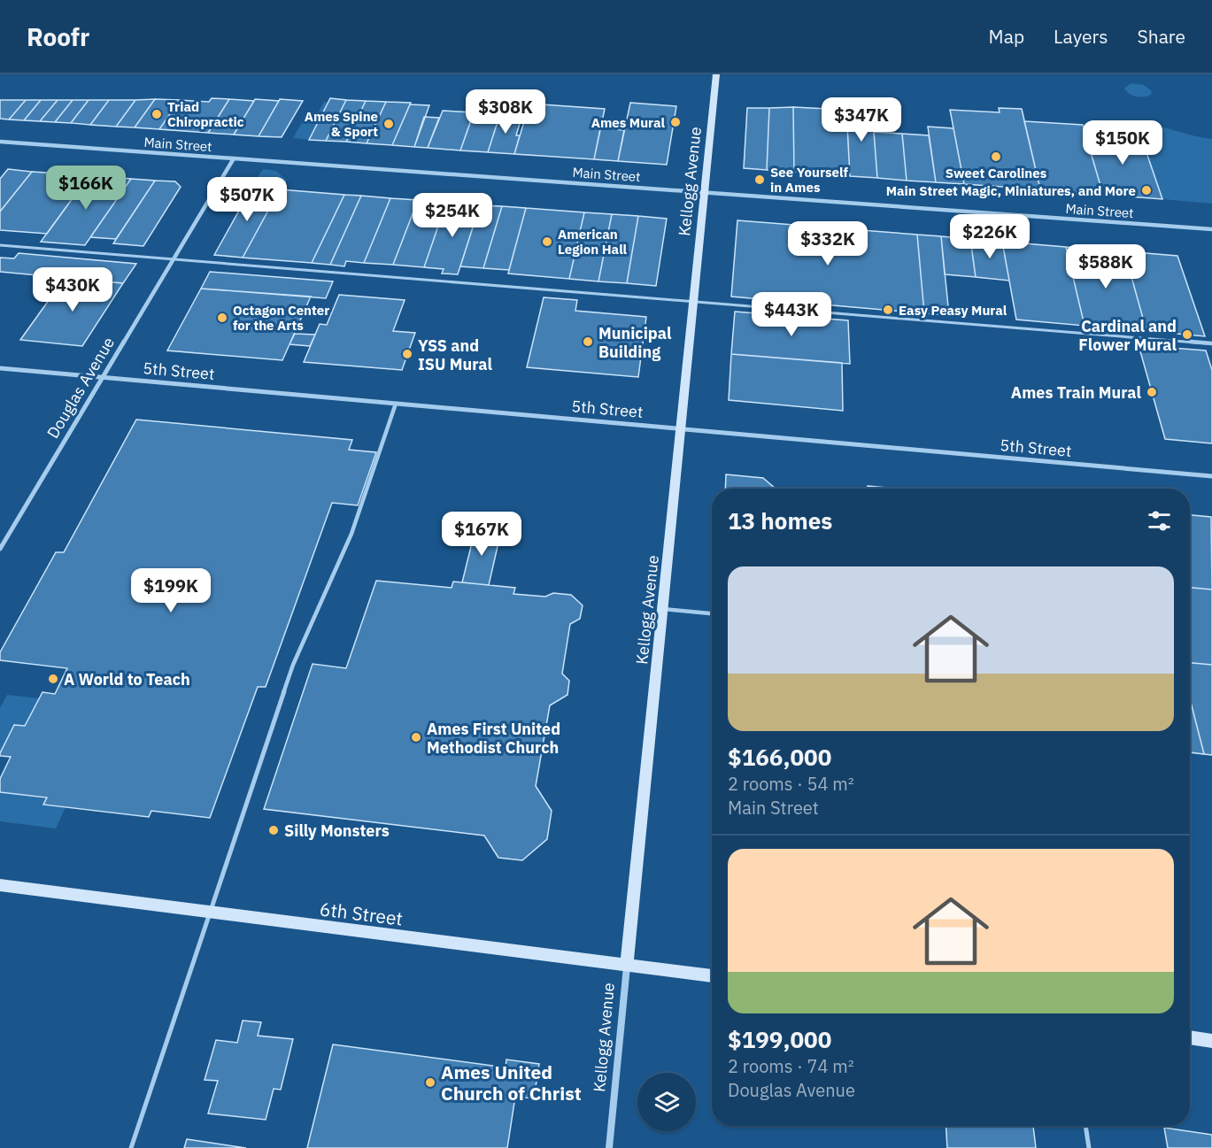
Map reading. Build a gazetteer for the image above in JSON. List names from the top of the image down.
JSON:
{
  "streets": {
    "street": [
      "Main Street",
      "Kellogg Avenue",
      "5th Street",
      "Douglas Avenue",
      "6th Street"
    ]
  },
  "crossings": [
    ["Main Street", "Kellogg Avenue"],
    ["Main Street", "Douglas Avenue"],
    ["Kellogg Avenue", "5th Street"],
    ["Kellogg Avenue", "6th Street"],
    ["5th Street", "Douglas Avenue"]
  ],
  "places": [
    "Triad Chiropractic",
    "Ames Mural",
    "Ames Spine & Sport",
    "Sweet Carolines",
    "See Yourself in Ames",
    "Main Street Magic, Miniatures, and More",
    "American Legion Hall",
    "Easy Peasy Mural",
    "Octagon Center for the Arts",
    "Cardinal and Flower Mural",
    "Municipal Building",
    "YSS and ISU Mural",
    "Ames Train Mural",
    "A World to Teach",
    "Ames First United Methodist Church",
    "Silly Monsters",
    "Ames United Church of Christ"
  ],
  "page": {
    "header": "Roofr",
    "nav": ["Map", "Layers", "Share"],
    "price": [
      "$308K",
      "$347K",
      "$150K",
      "$166K",
      "$507K",
      "$254K",
      "$226K",
      "$332K",
      "$588K",
      "$430K",
      "$443K",
      "$167K",
      "$199K"
    ],
    "heading": "13 homes",
    "list": [
      {
        "name": "$166,000",
        "note": "2 rooms · 54 m² · Main Street"
      },
      {
        "name": "$199,000",
        "note": "2 rooms · 74 m² · Douglas Avenue"
      }
    ]
  }
}
